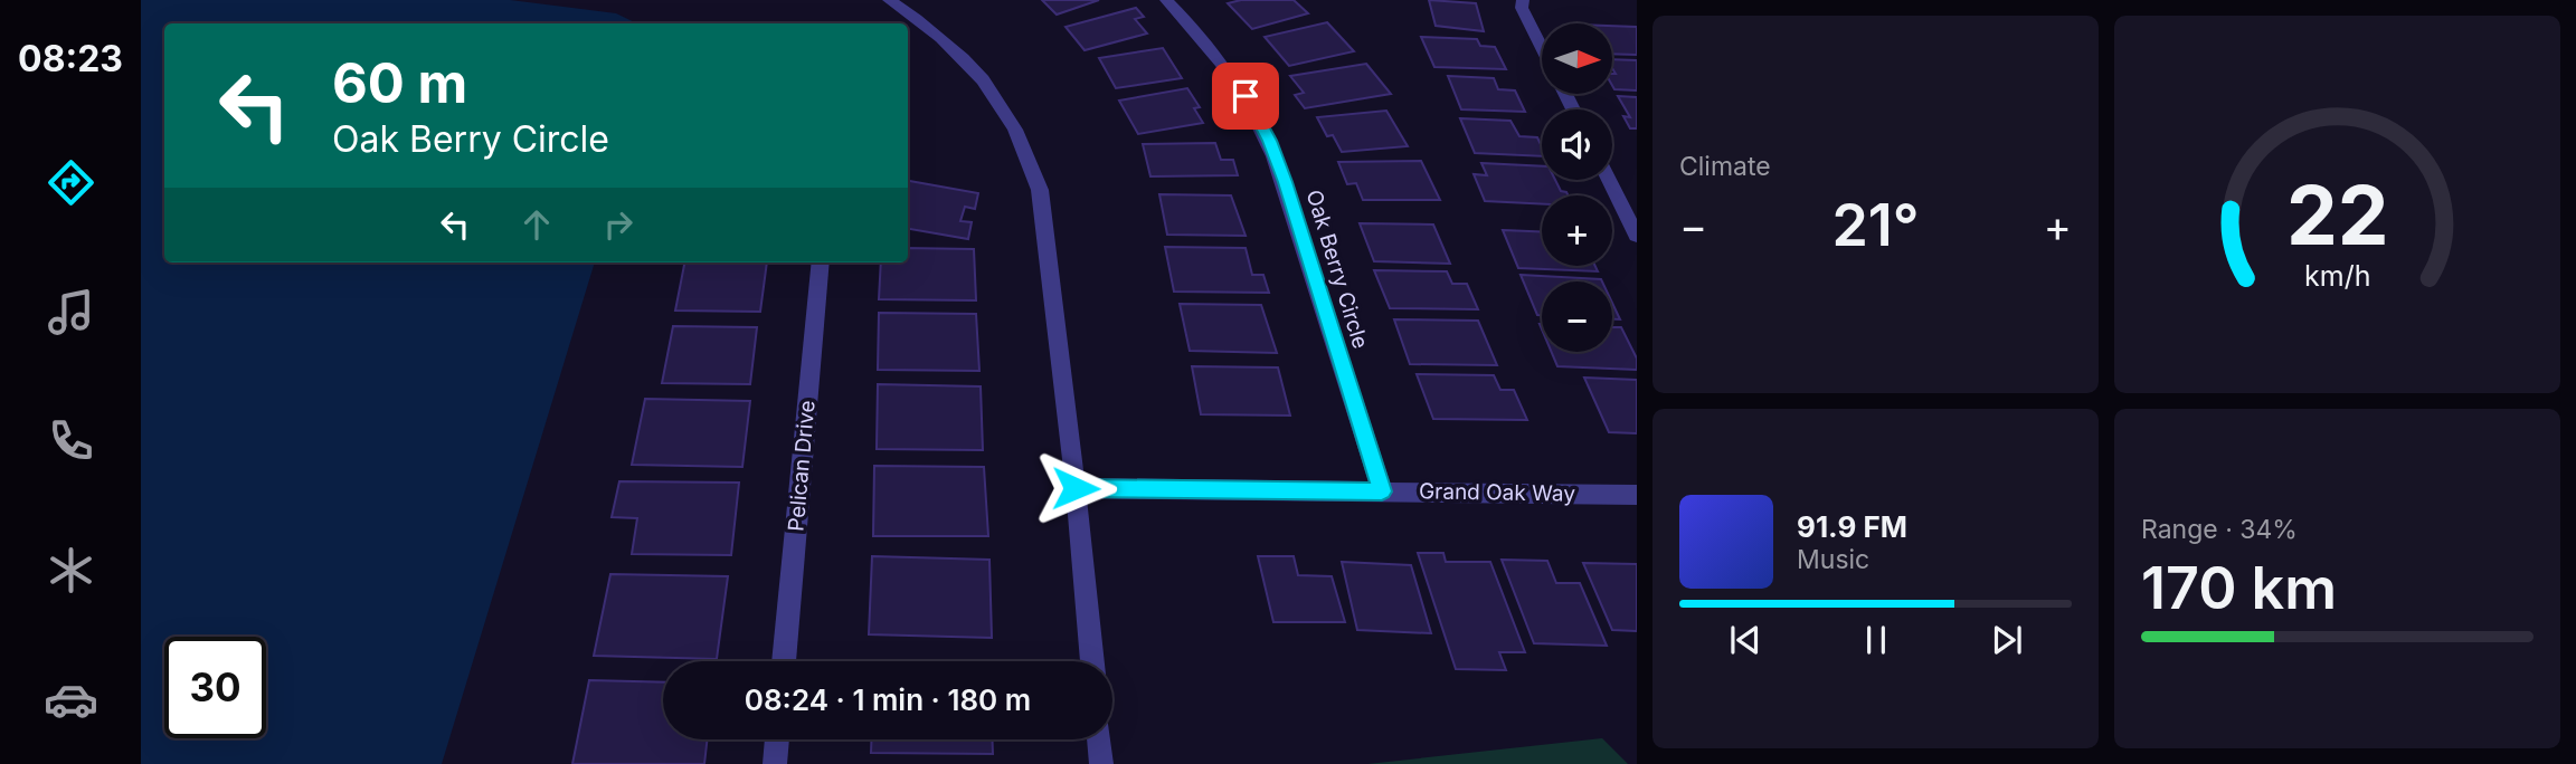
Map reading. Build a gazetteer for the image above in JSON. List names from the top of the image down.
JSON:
{
  "streets": {
    "street": ["Oak Berry Circle", "Pelican Drive", "Grand Oak Way"]
  },
  "crossings": [
    ["Oak Berry Circle", "Grand Oak Way"]
  ],
  "north": "right",
  "page": {
    "tabs": "08:23",
    "tile": [
      "Climate",
      ["Range · 34%", "170 km"]
    ],
    "map_buttons": ["+", "−"],
    "turn": ["60 m", "Oak Berry Circle"],
    "heat": ["−", "21°", "+"],
    "song": ["91.9 FM", "Music"],
    "limit": "30",
    "trip": "08:24 · 1 min · 180 m",
    "gauge": ["22", "km/h"]
  }
}
